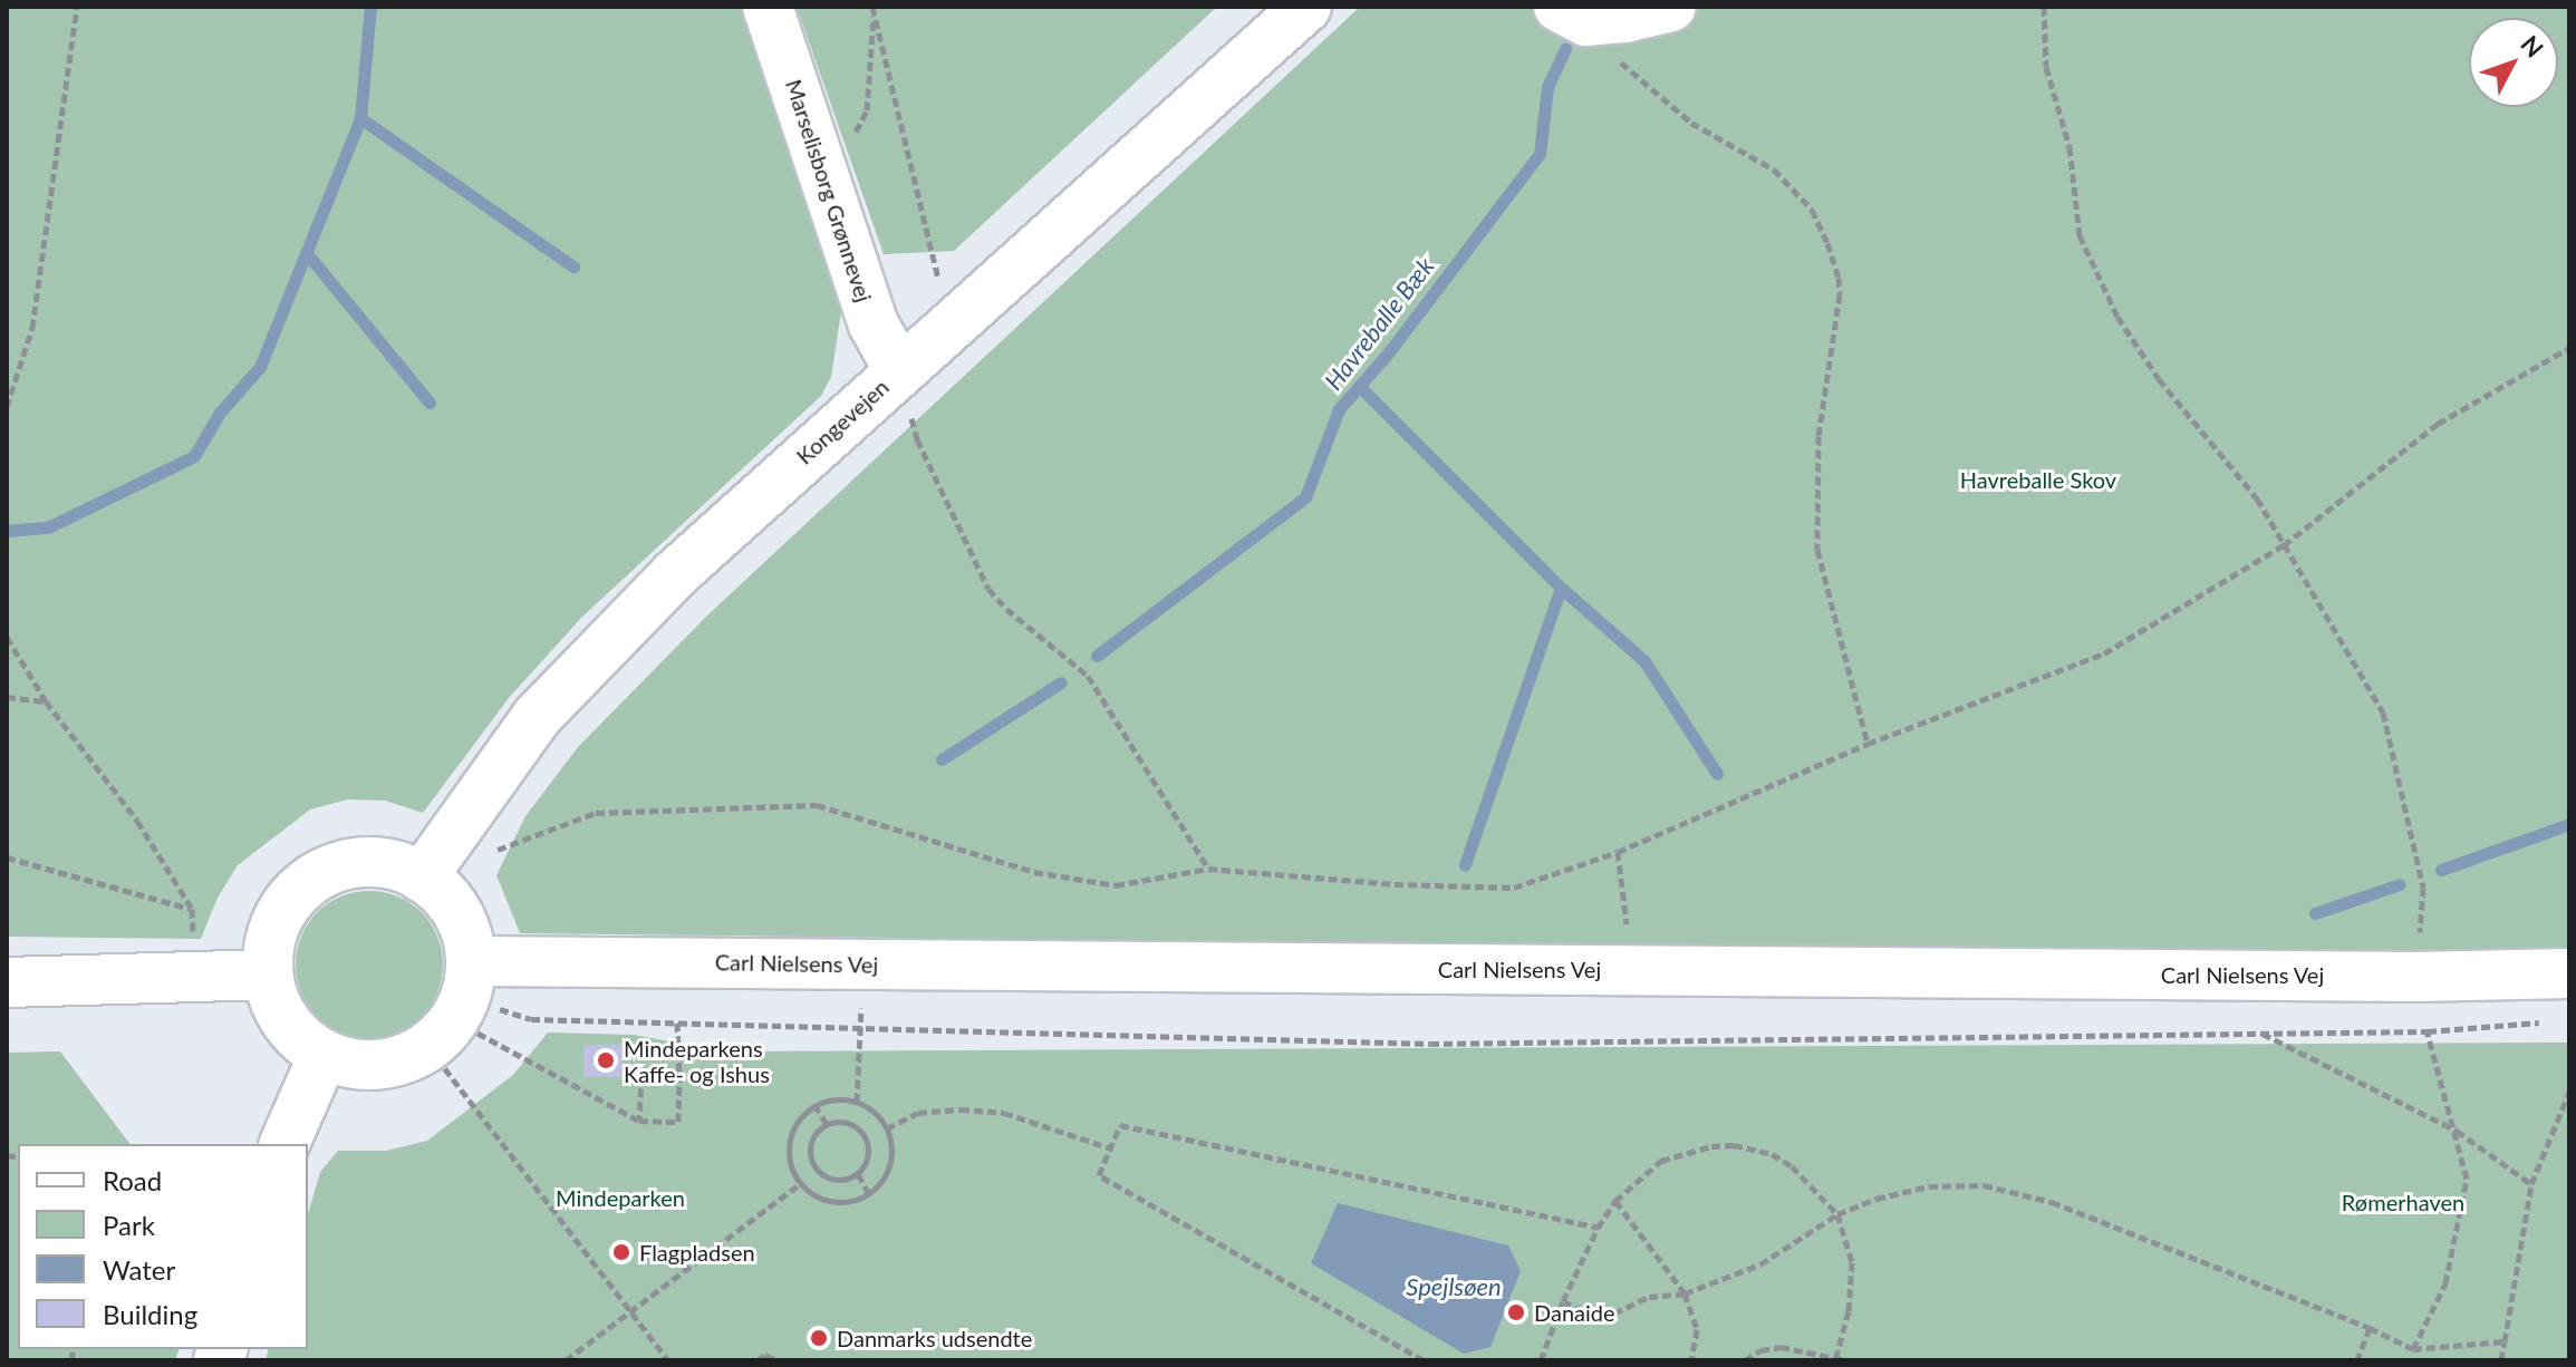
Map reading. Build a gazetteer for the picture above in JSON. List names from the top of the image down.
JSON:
{
  "streets": {
    "street": ["Marselisborg Grønnevej", "Kongevejen", "Carl Nielsens Vej"]
  },
  "crossings": [
    ["Marselisborg Grønnevej", "Kongevejen"],
    ["Kongevejen", "Carl Nielsens Vej"]
  ],
  "water": ["Havreballe Bæk", "Spejlsøen"],
  "parks": ["Havreballe Skov", "Mindeparken", "Rømerhaven"],
  "places": [
    "Mindeparkens Kaffe- og Ishus",
    "Flagpladsen",
    "Danaide",
    "Danmarks udsendte"
  ],
  "legend": [
    "Road",
    "Park",
    "Water",
    "Building"
  ],
  "north": "top right"
}
